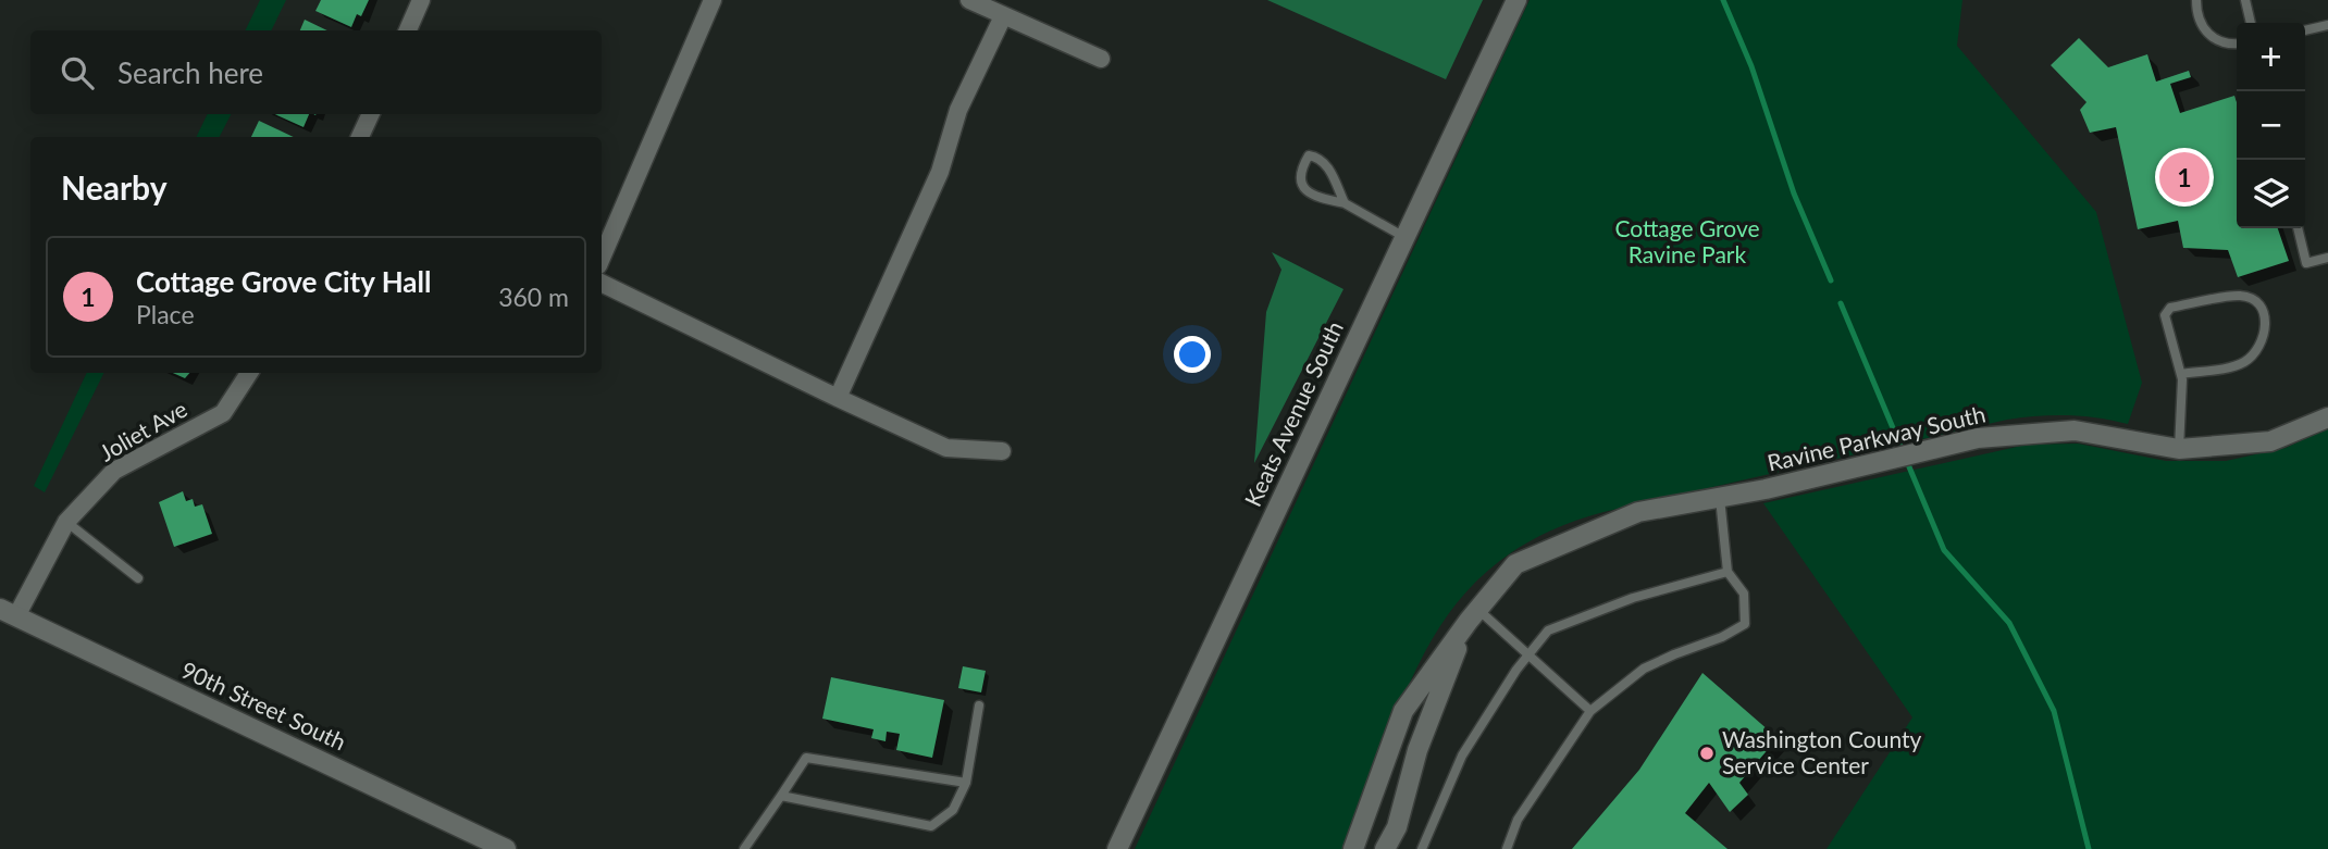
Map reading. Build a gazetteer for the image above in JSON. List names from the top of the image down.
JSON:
{
  "streets": {
    "street": [
      "Keats Avenue South",
      "Joliet Ave",
      "Ravine Parkway South",
      "90th Street South"
    ]
  },
  "crossings": [
    ["Joliet Ave", "90th Street South"]
  ],
  "parks": ["Cottage Grove Ravine Park"],
  "places": ["Washington County Service Center"],
  "page": {
    "map_buttons": ["+", "−"],
    "search": "Search here",
    "heading": "Nearby",
    "pins": "1",
    "list": [
      {
        "mark": "1",
        "name": "Cottage Grove City Hall",
        "note": "Place",
        "value": "360 m"
      }
    ]
  }
}
